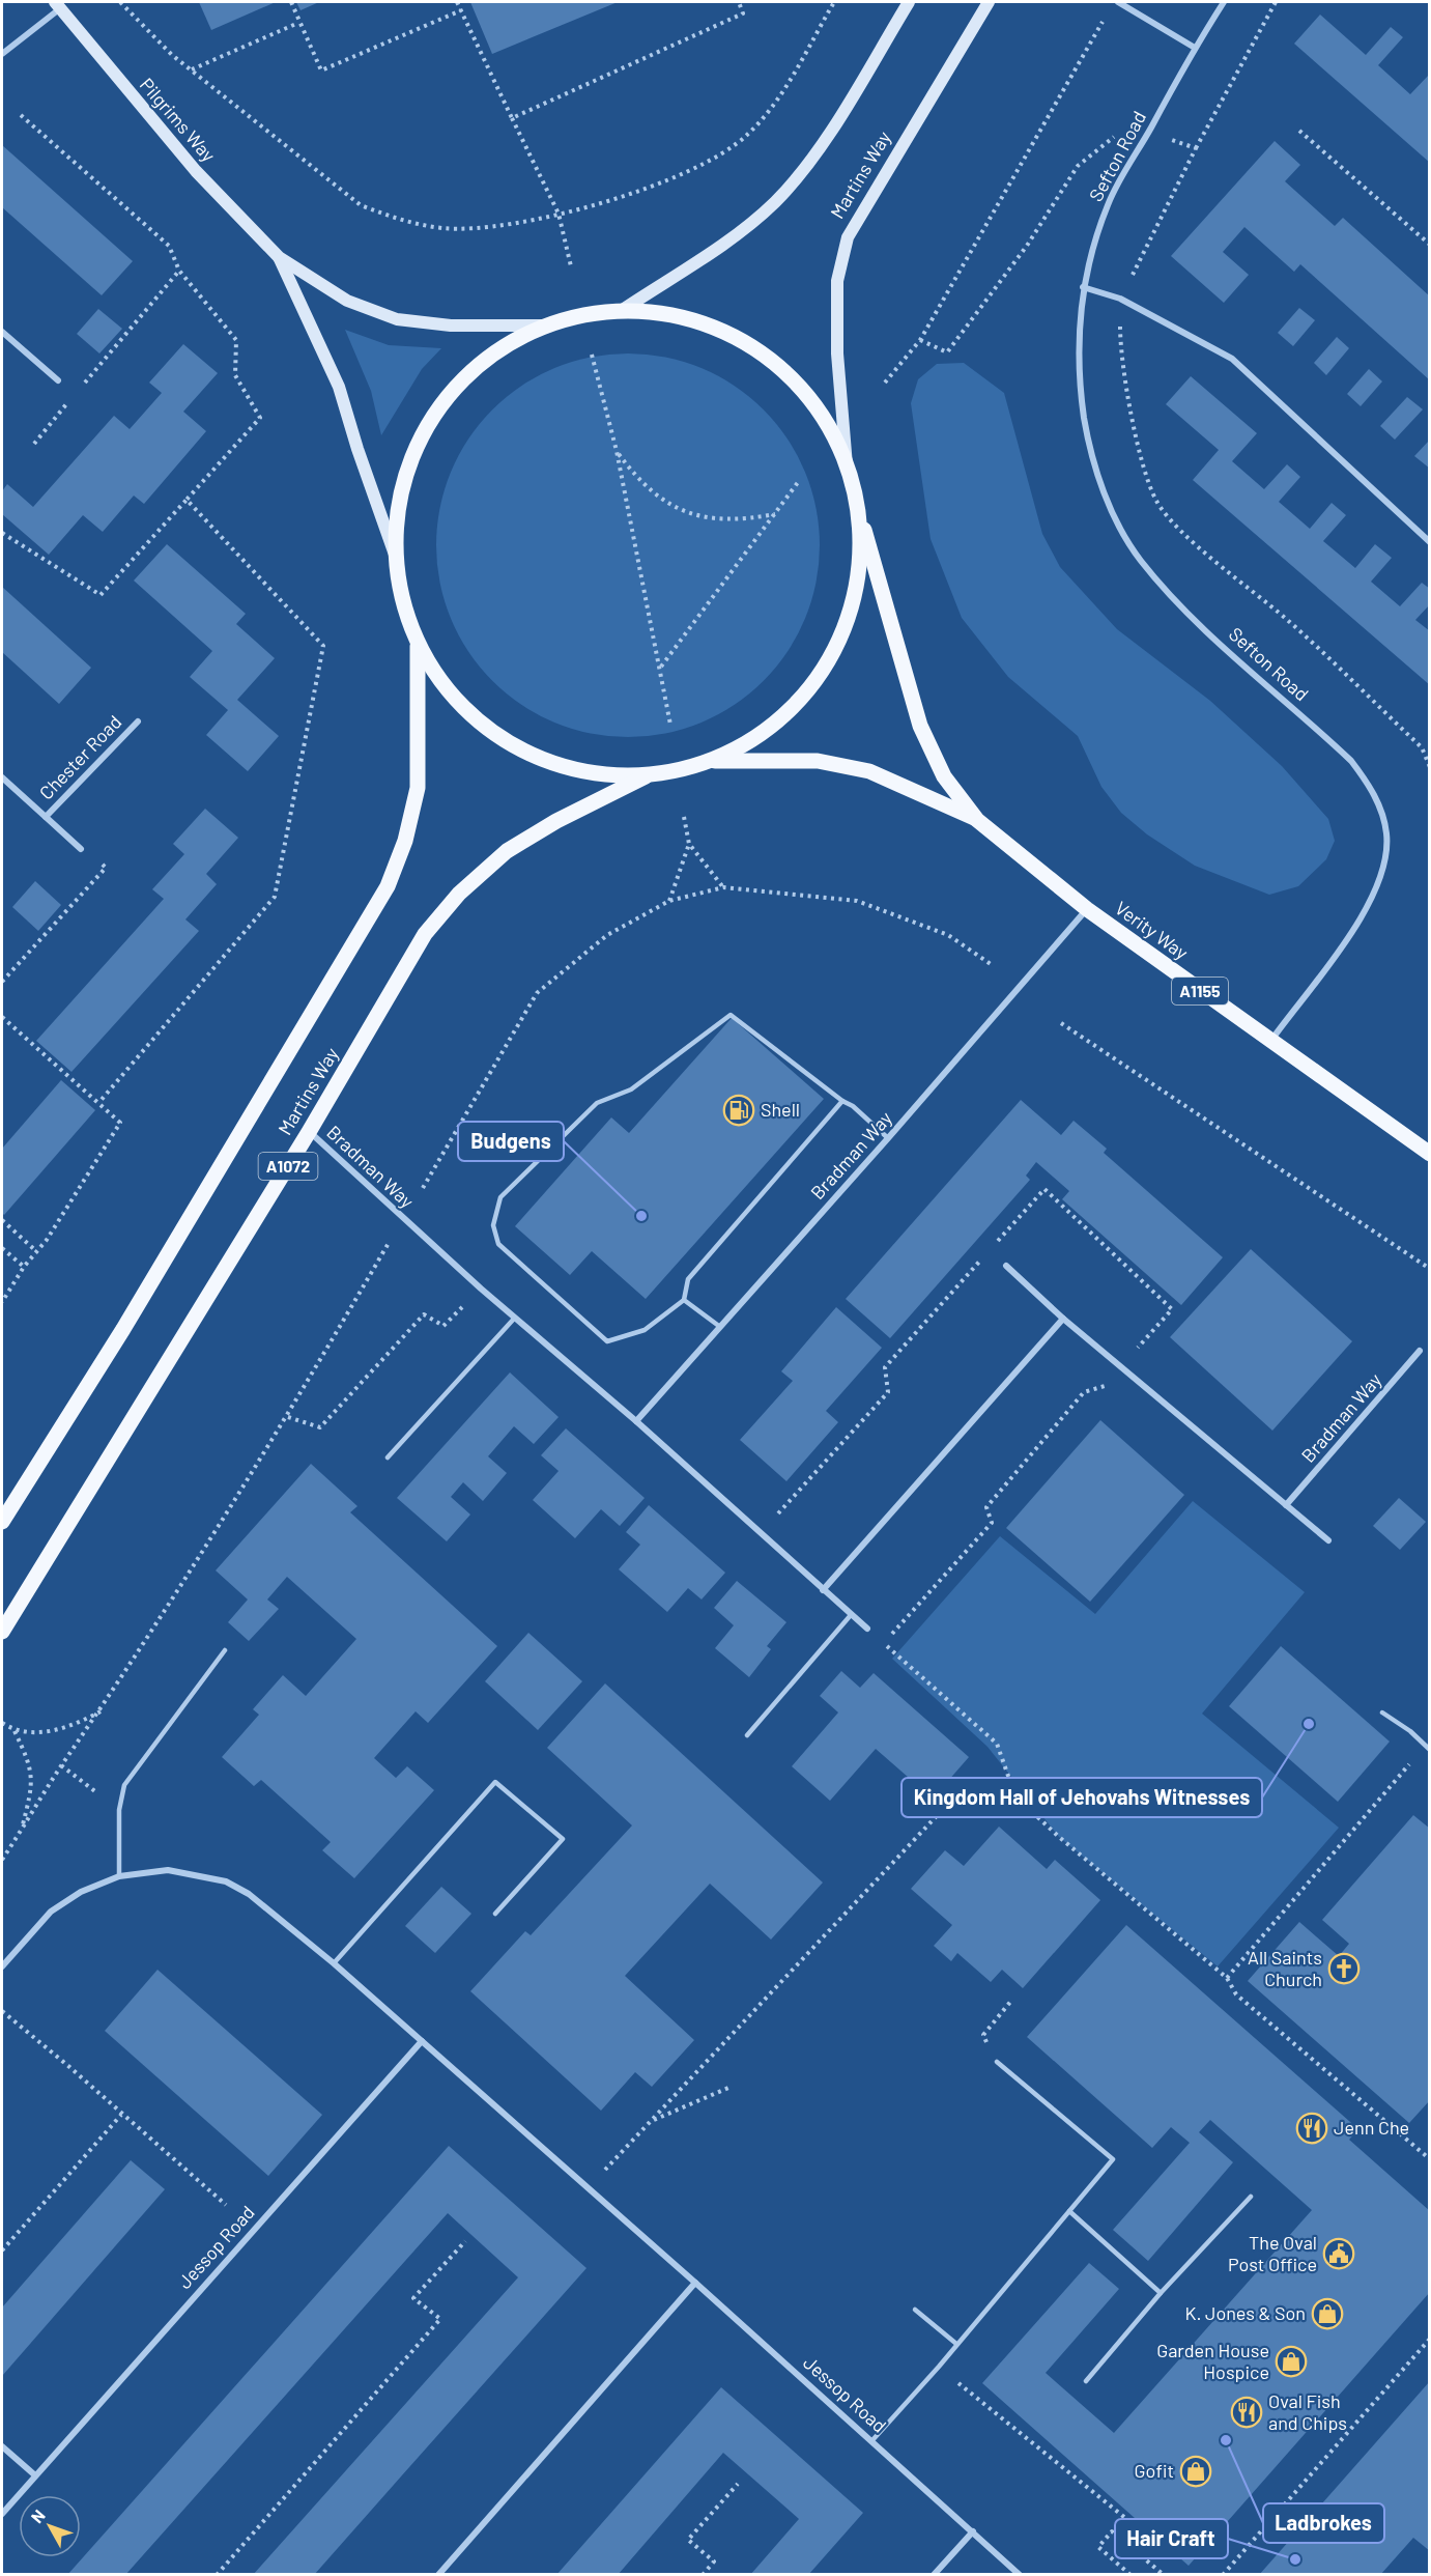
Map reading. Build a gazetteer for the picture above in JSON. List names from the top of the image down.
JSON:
{
  "streets": {
    "main road": [
      "Martins Way",
      "Verity Way",
      "A1155",
      "A1072"
    ],
    "street": [
      "Pilgrims Way",
      "Sefton Road",
      "Chester Road",
      "Bradman Way",
      "Jessop Road"
    ]
  },
  "crossings": [
    ["Pilgrims Way", "Martins Way"],
    ["Sefton Road", "Verity Way"],
    ["Martins Way", "Verity Way"],
    ["Martins Way", "Bradman Way"],
    ["Verity Way", "Bradman Way"]
  ],
  "places": {
    "fuel station": ["Shell"],
    "other": [
      "Budgens",
      "Kingdom Hall of Jehovahs Witnesses",
      "Ladbrokes",
      "Hair Craft"
    ],
    "church": ["All Saints Church"],
    "restaurant": ["Jenn Che", "Oval Fish and Chips"],
    "public building": ["The Oval Post Office"],
    "shop": ["K. Jones & Son", "Garden House Hospice", "Gofit"]
  },
  "north": "top left"
}
